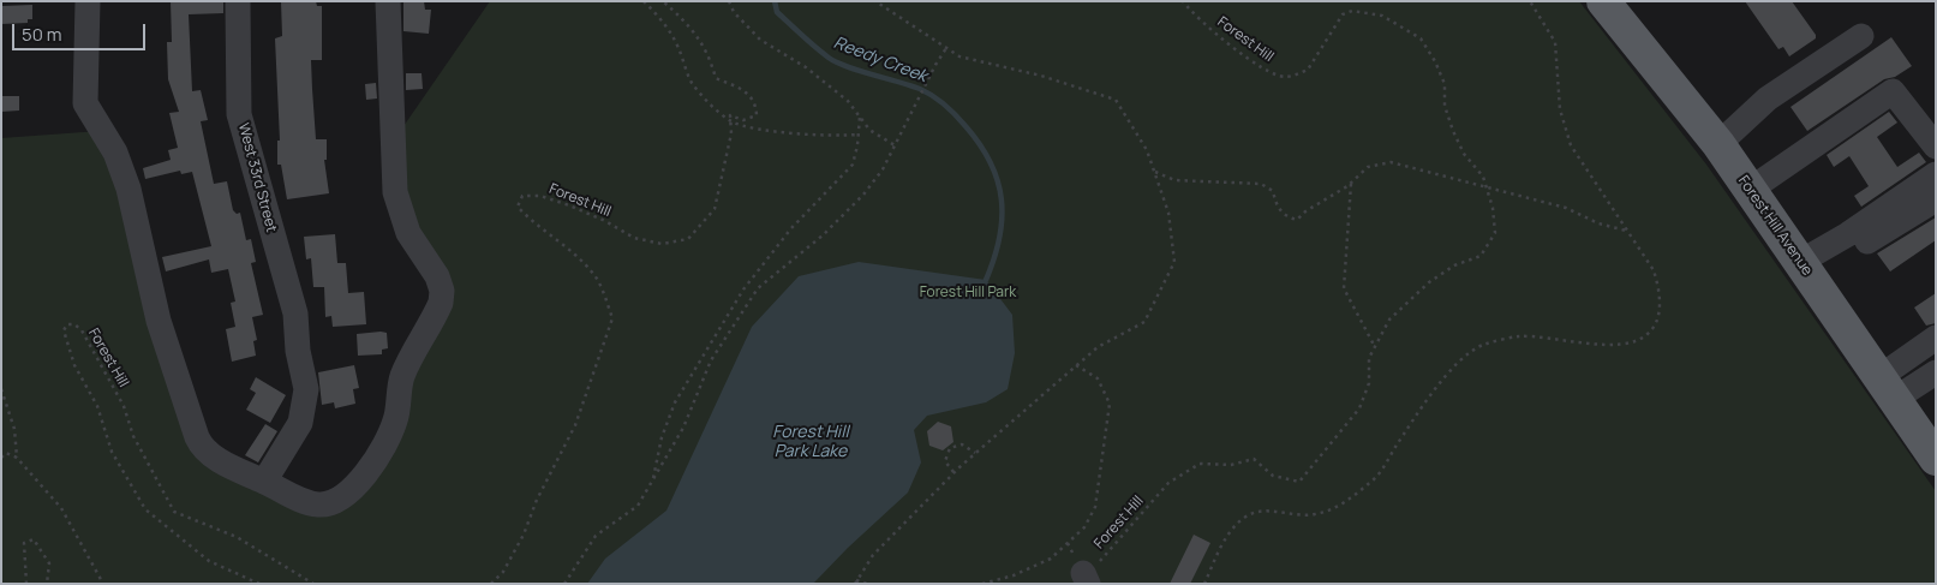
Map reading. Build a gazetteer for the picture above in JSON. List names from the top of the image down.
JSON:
{
  "streets": {
    "main road": ["Forest Hill Avenue"],
    "street": ["West 33rd Street"],
    "path": ["Forest Hill"]
  },
  "water": ["Reedy Creek", "Forest Hill Park Lake"],
  "parks": ["Forest Hill Park"],
  "scale_bar": "50 m"
}
